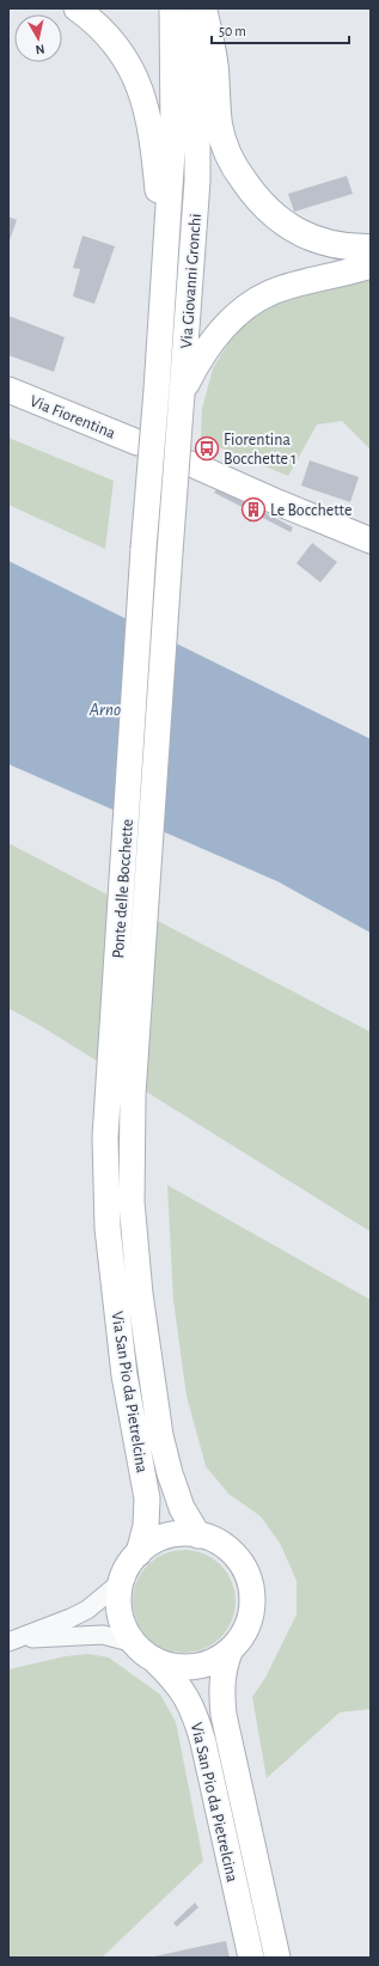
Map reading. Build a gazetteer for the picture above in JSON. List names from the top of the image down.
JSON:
{
  "streets": {
    "main road": [
      "Via Giovanni Gronchi",
      "Via Fiorentina",
      "Ponte delle Bocchette",
      "Via San Pio da Pietrelcina"
    ]
  },
  "crossings": [
    ["Via Giovanni Gronchi", "Ponte delle Bocchette"],
    ["Ponte delle Bocchette", "Via San Pio da Pietrelcina"]
  ],
  "water": ["Arno"],
  "places": {
    "bus stop": ["Fiorentina Bocchette 1"],
    "building": ["Le Bocchette"]
  },
  "scale_bar": "50 m",
  "north": "bottom"
}
